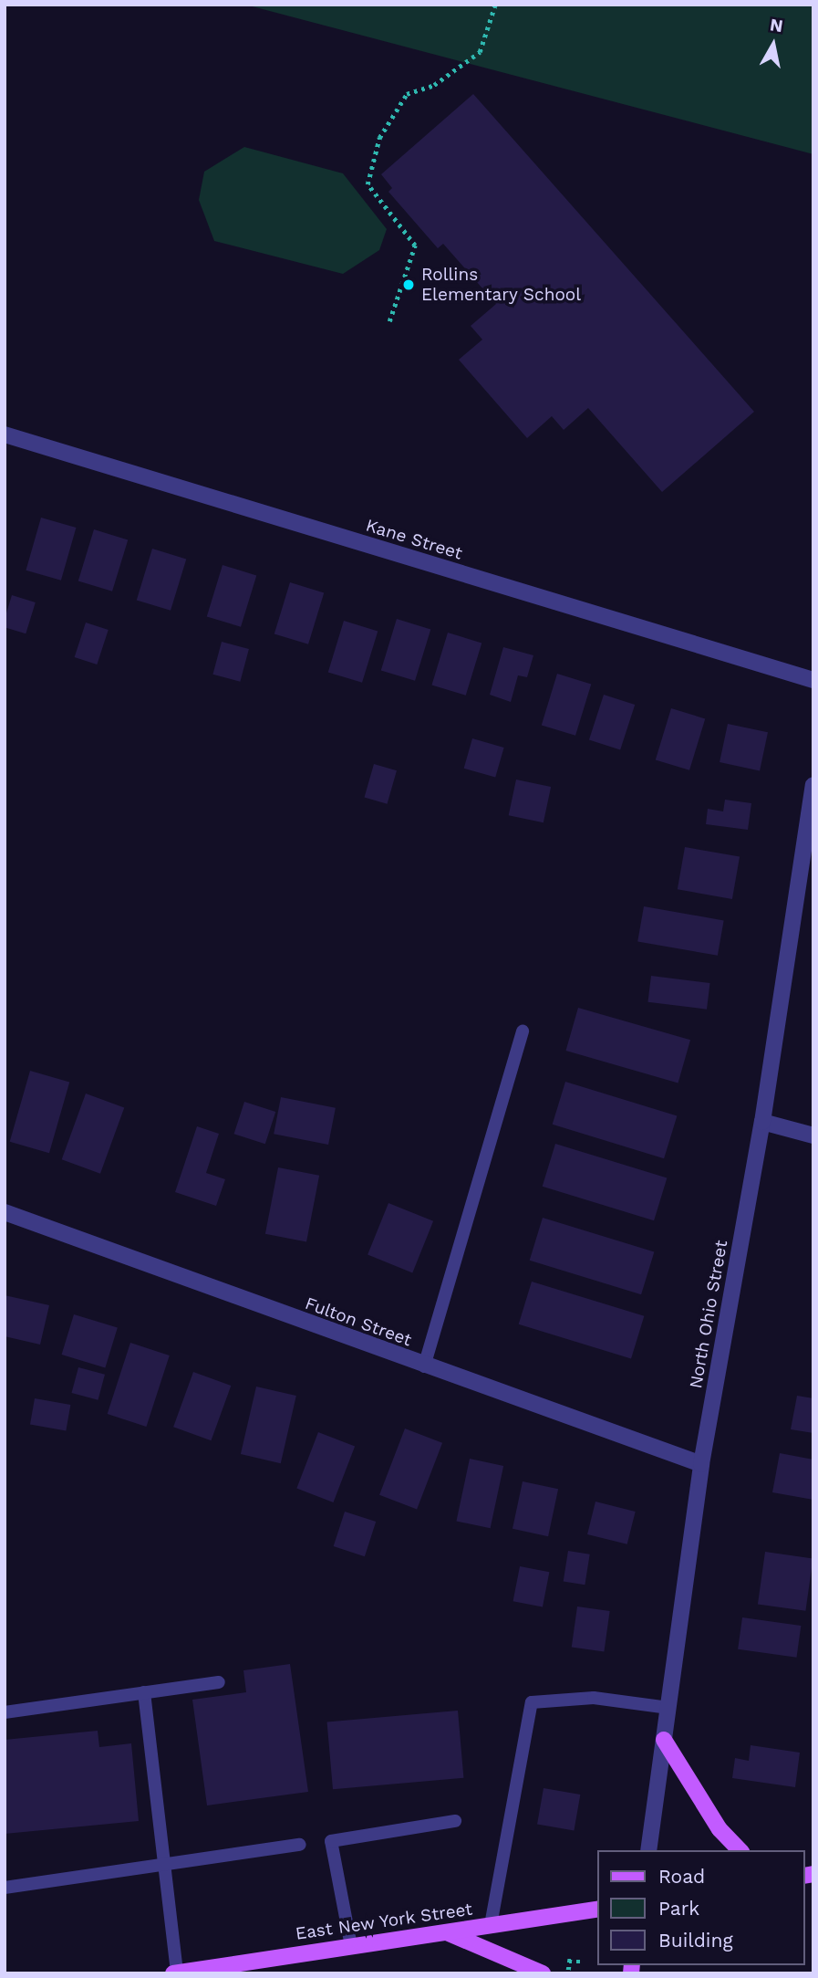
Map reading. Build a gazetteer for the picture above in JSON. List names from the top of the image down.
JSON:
{
  "streets": {
    "main road": ["East New York Street"],
    "street": ["Kane Street", "North Ohio Street", "Fulton Street"]
  },
  "crossings": [
    ["North Ohio Street", "Fulton Street"]
  ],
  "places": ["Rollins Elementary School"],
  "legend": ["Road", "Park", "Building"],
  "north": "top"
}
